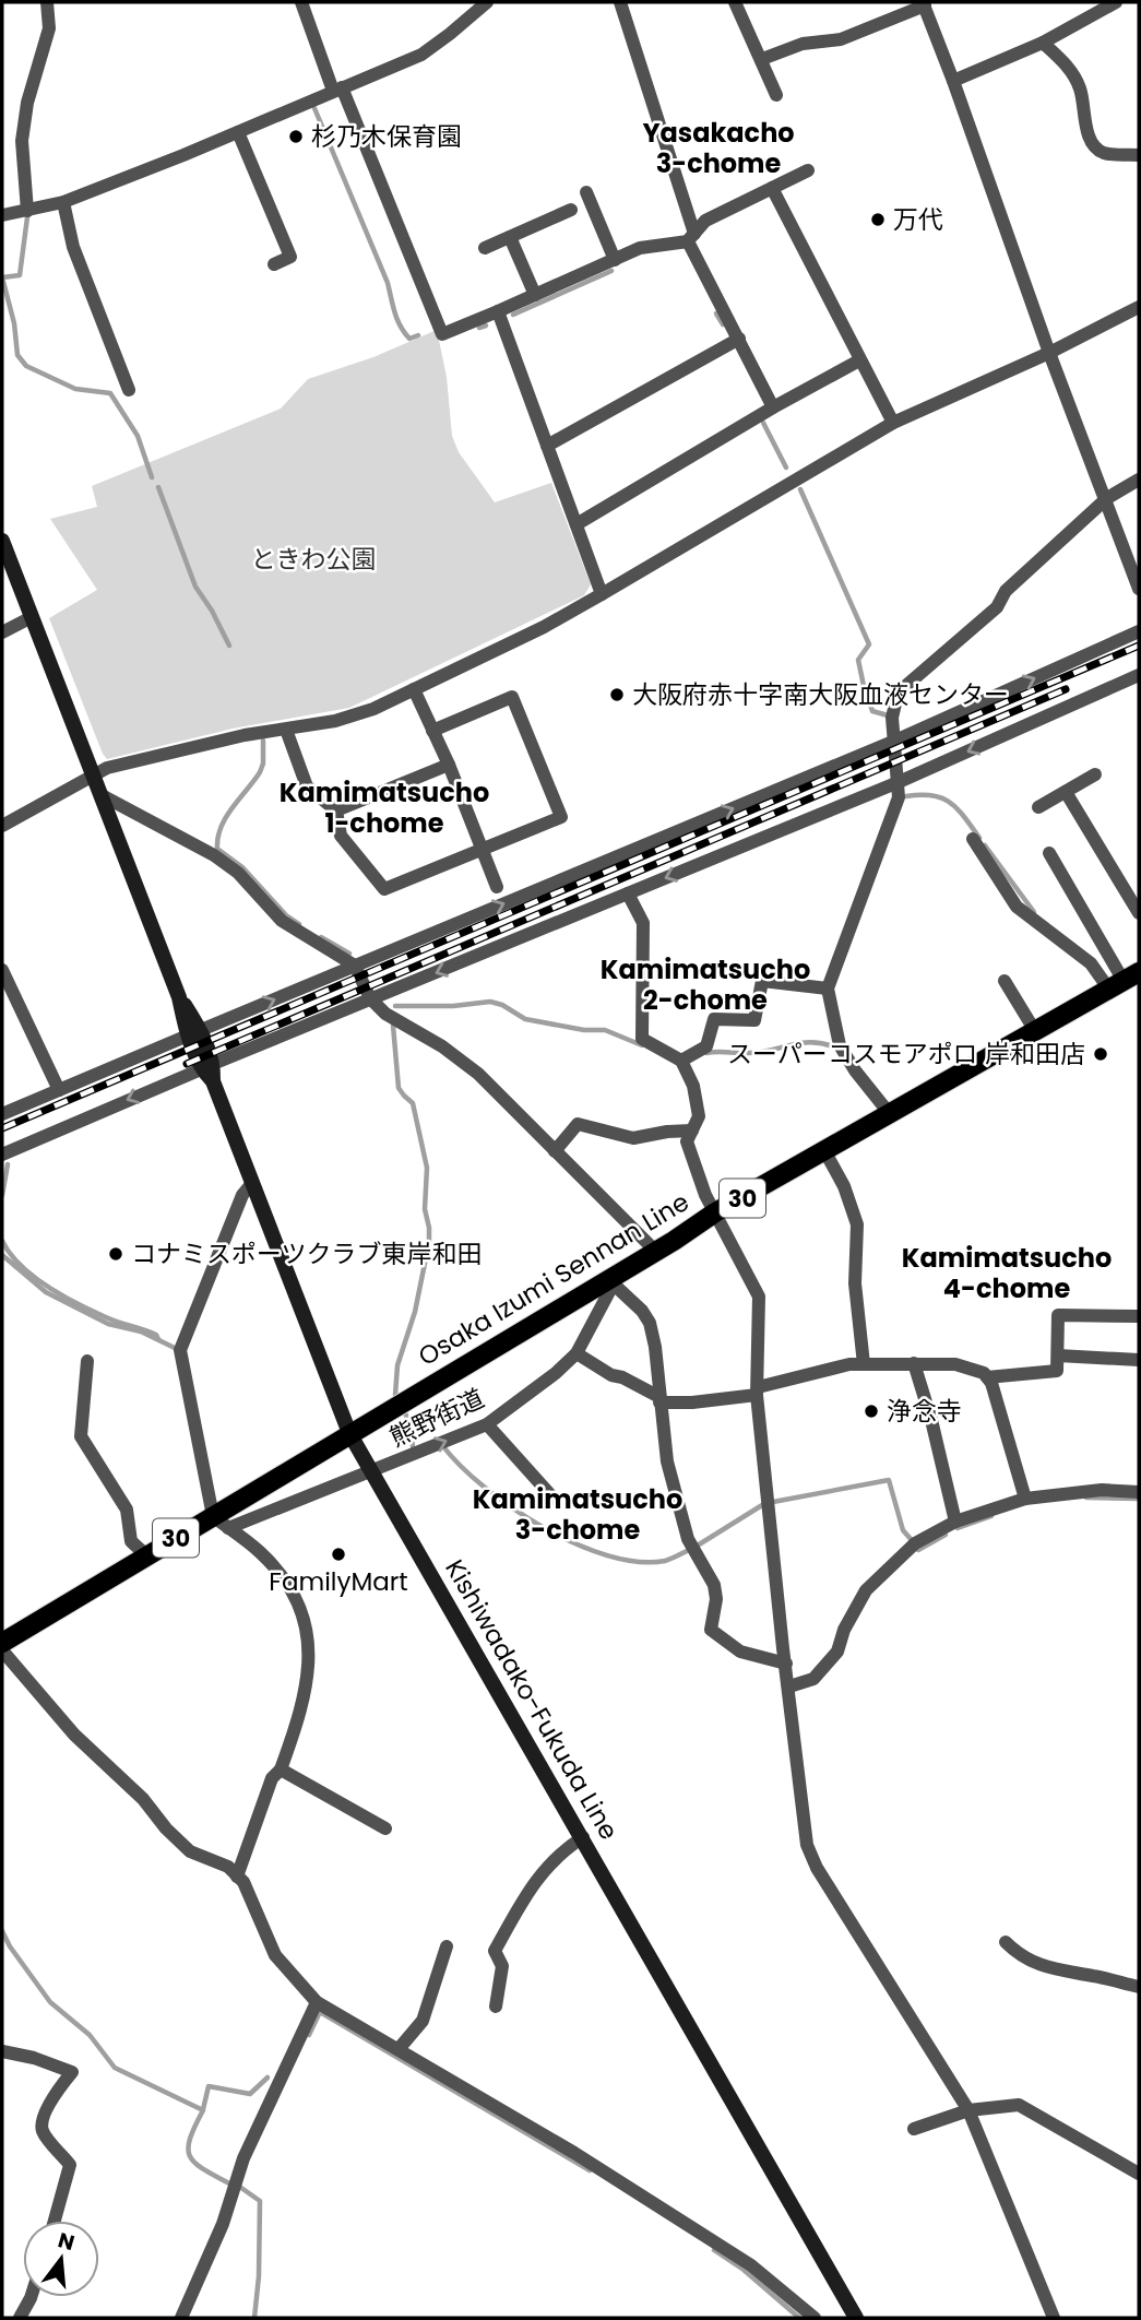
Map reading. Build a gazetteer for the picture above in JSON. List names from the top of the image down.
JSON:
{
  "streets": {
    "main road": ["30", "Osaka Izumi Sennan Line"],
    "street": ["熊野街道", "Kishiwadako-Fukuda Line"]
  },
  "crossings": [
    ["Osaka Izumi Sennan Line", "熊野街道"],
    ["Osaka Izumi Sennan Line", "Kishiwadako-Fukuda Line"],
    ["熊野街道", "Kishiwadako-Fukuda Line"]
  ],
  "districts": [
    "Yasakacho 3-chome",
    "Kamimatsucho 1-chome",
    "Kamimatsucho 2-chome",
    "Kamimatsucho 4-chome",
    "Kamimatsucho 3-chome"
  ],
  "parks": ["ときわ公園"],
  "places": [
    "杉乃木保育園",
    "万代",
    "大阪府赤十字南大阪血液センター",
    "スーパーコスモアポロ 岸和田店",
    "コナミスポーツクラブ東岸和田",
    "浄念寺",
    "FamilyMart"
  ],
  "north": "top"
}
